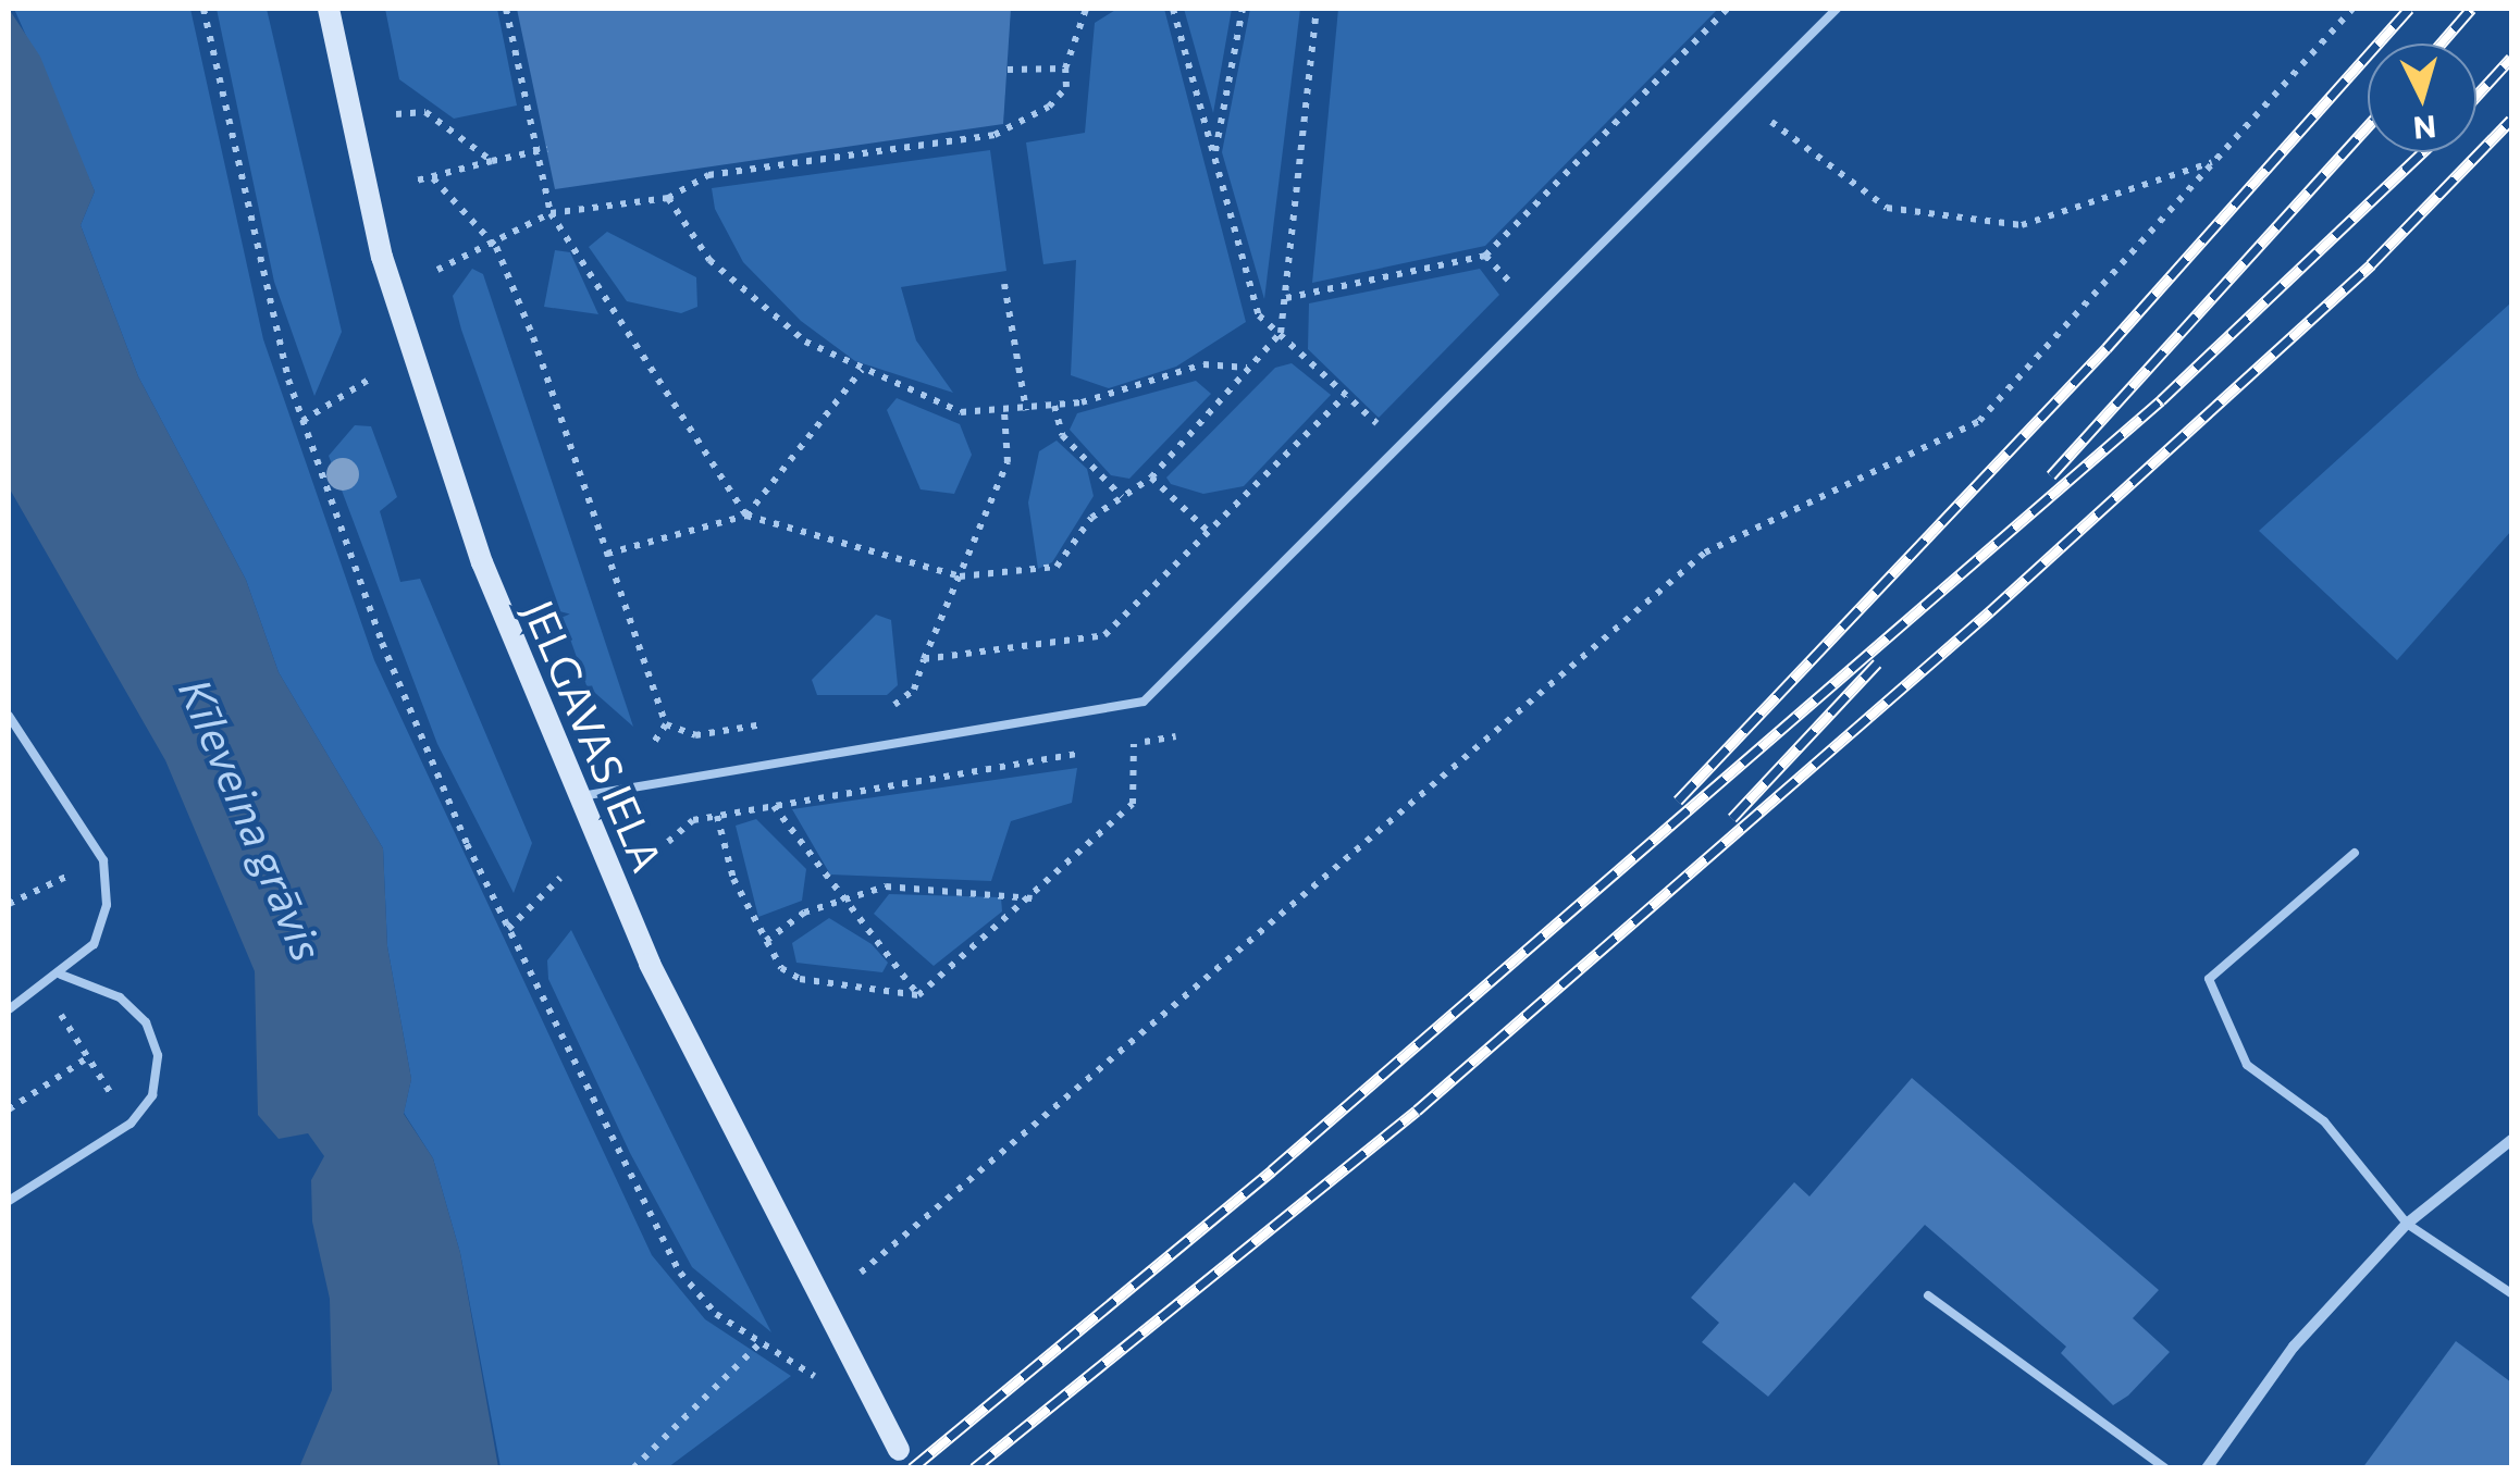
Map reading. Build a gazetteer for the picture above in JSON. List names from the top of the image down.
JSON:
{
  "streets": {
    "main road": ["JELGAVAS IELA"]
  },
  "water": ["Kīleveina grāvis"],
  "north": "bottom"
}
